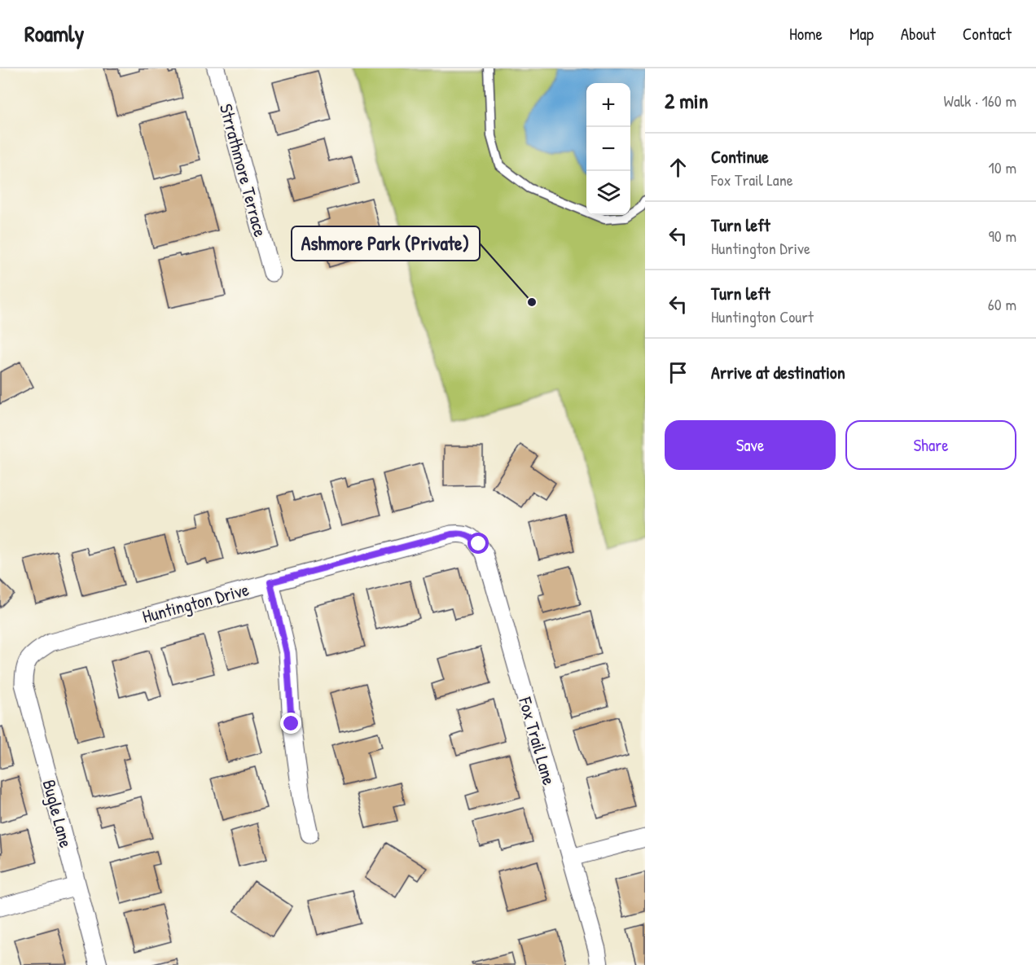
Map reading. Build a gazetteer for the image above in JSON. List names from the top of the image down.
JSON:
{
  "streets": {
    "street": [
      "Strrathmore Terrace",
      "Huntington Drive",
      "Fox Trail Lane",
      "Bugle Lane"
    ]
  },
  "crossings": [
    ["Huntington Drive", "Fox Trail Lane"],
    ["Huntington Drive", "Bugle Lane"]
  ],
  "places": ["Ashmore Park (Private)"],
  "page": {
    "header": "Roamly",
    "nav": [
      "Home",
      "Map",
      "About",
      "Contact"
    ],
    "heading": ["2 min", "Walk · 160 m"],
    "map_buttons": ["+", "−"],
    "list": [
      ["Continue", "Fox Trail Lane", "10 m"],
      ["Turn left", "Huntington Drive", "90 m"],
      ["Turn left", "Huntington Court", "60 m"],
      "Arrive at destination"
    ],
    "buttons": ["Save", "Share"]
  }
}
